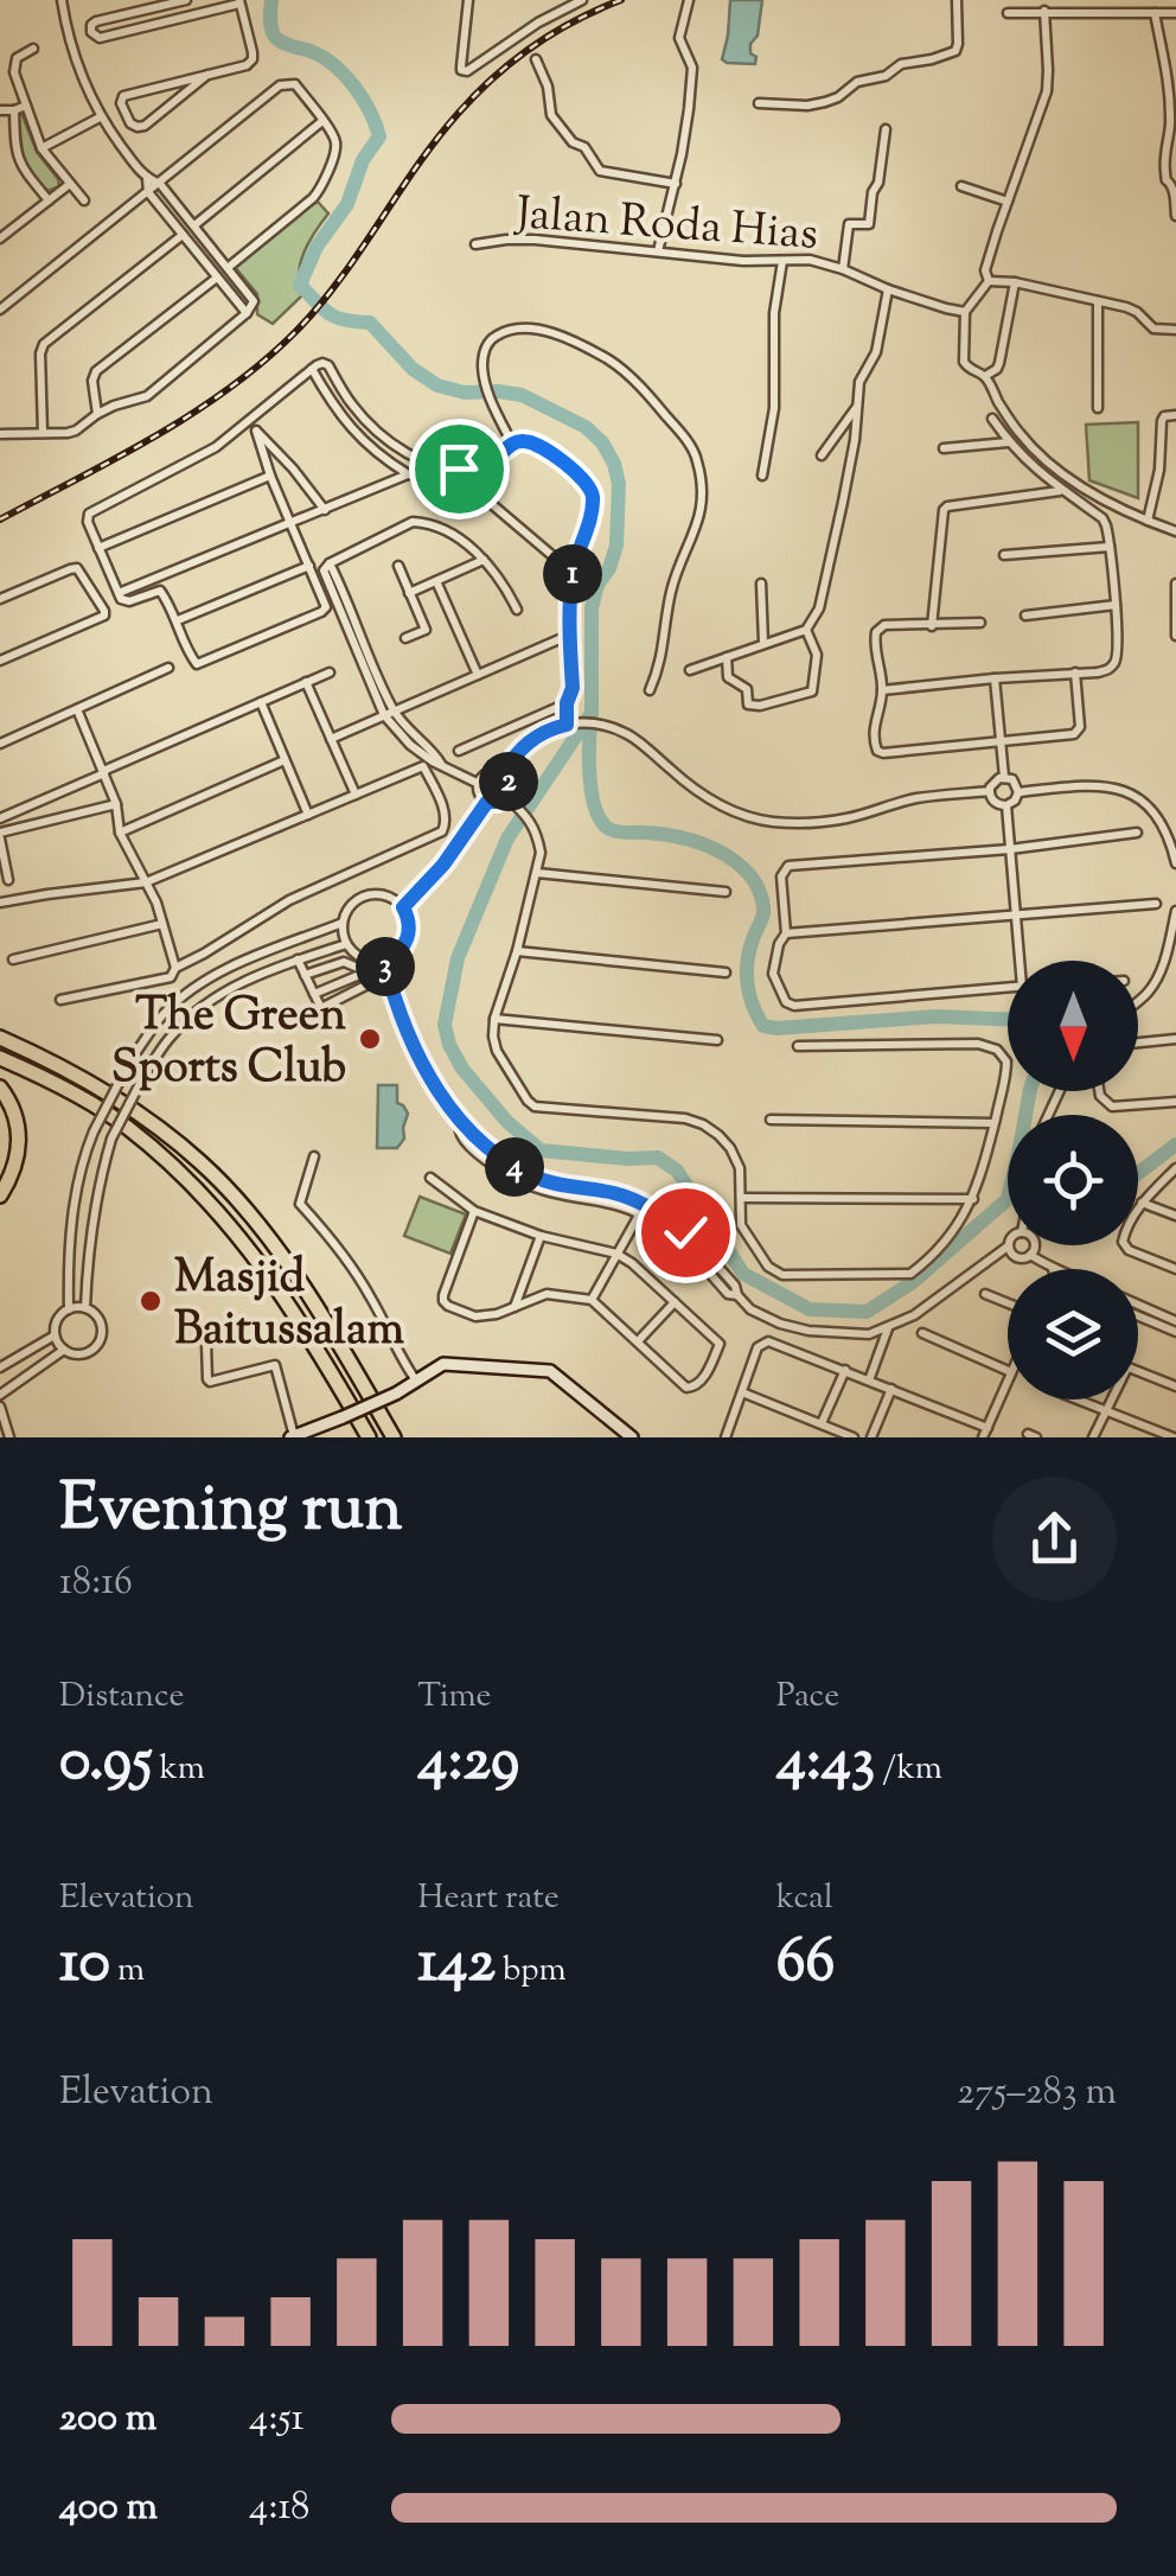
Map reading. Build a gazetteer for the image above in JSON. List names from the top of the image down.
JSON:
{
  "streets": {
    "street": ["Jalan Roda Hias"]
  },
  "places": ["The Green Sports Club", "Masjid Baitussalam"],
  "north": "bottom",
  "page": {
    "pins": [
      "1",
      "2",
      "3",
      "4"
    ],
    "heading": ["Evening run", "18:16"],
    "stats": [
      ["Distance", "0.95 km"],
      ["Time", "4:29"],
      ["Pace", "4:43 /km"],
      ["Elevation", "10 m"],
      ["Heart rate", "142 bpm"],
      ["kcal", "66"]
    ],
    "chart": ["Elevation", "275–283 m"],
    "list": [
      {
        "name": "200 m",
        "note": "4:51"
      },
      {
        "name": "400 m",
        "note": "4:18"
      }
    ]
  }
}
